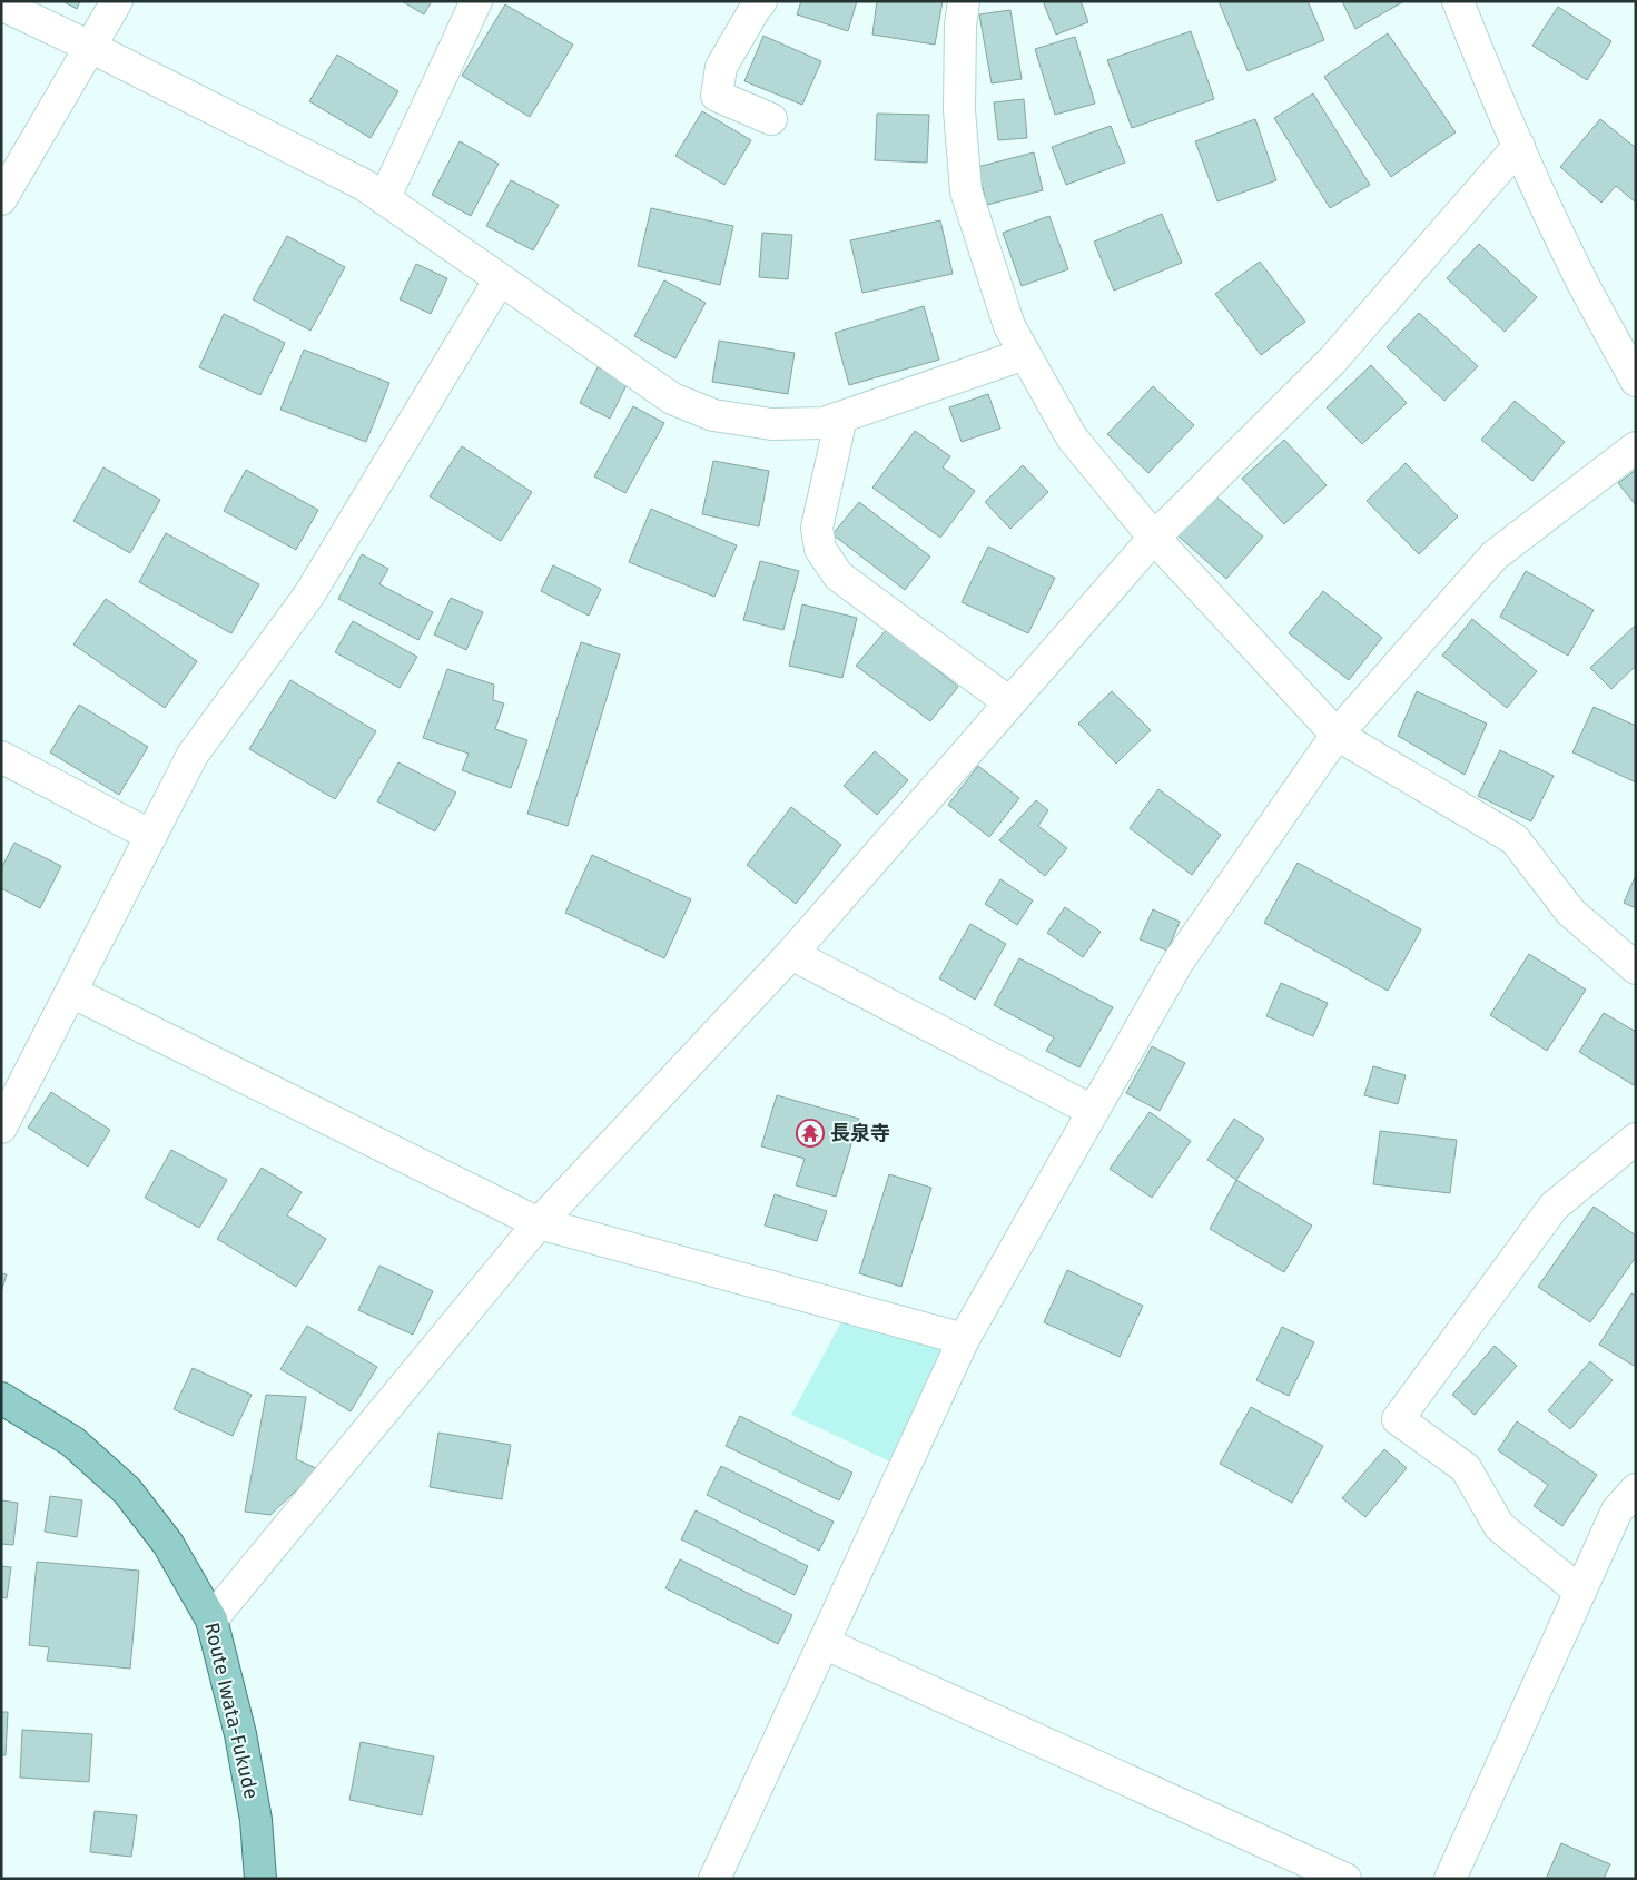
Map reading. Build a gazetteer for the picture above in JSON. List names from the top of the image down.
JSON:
{
  "streets": {
    "main road": ["Route Iwata-Fukude"]
  },
  "places": {
    "temple": ["長泉寺"]
  }
}
